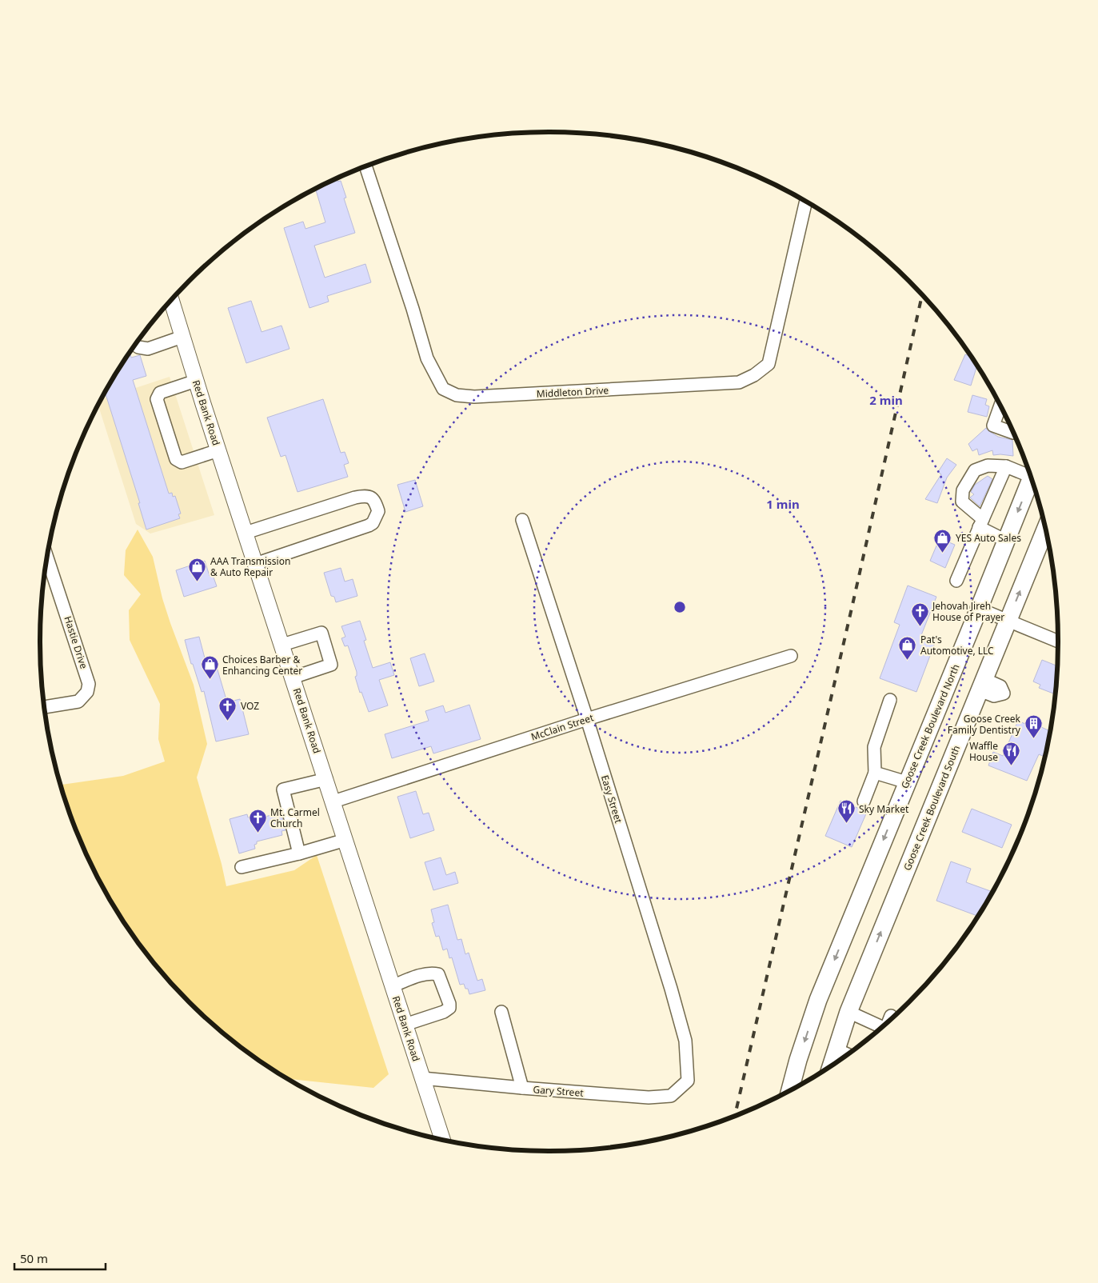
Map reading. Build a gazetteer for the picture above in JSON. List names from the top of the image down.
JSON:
{
  "streets": {
    "highway": ["Goose Creek Boulevard North", "Goose Creek Boulevard South"],
    "main road": ["Red Bank Road"],
    "street": [
      "Middleton Drive",
      "Hastie Drive",
      "McClain Street",
      "Easy Street",
      "Gary Street"
    ]
  },
  "crossings": [
    ["Red Bank Road", "McClain Street"],
    ["Red Bank Road", "Gary Street"],
    ["McClain Street", "Easy Street"],
    ["Easy Street", "Gary Street"]
  ],
  "one_way": ["Goose Creek Boulevard North", "Goose Creek Boulevard South"],
  "places": {
    "shop": [
      "YES Auto Sales",
      "AAA Transmission & Auto Repair",
      "Pat's Automotive, LLC",
      "Choices Barber & Enhancing Center"
    ],
    "church": ["Jehovah Jireh House of Prayer", "VOZ", "Mt. Carmel Church"],
    "building": ["Goose Creek Family Dentistry"],
    "restaurant": ["Waffle House", "Sky Market"]
  },
  "scale_bar": "50 m",
  "rings": ["2 min", "1 min"]
}
